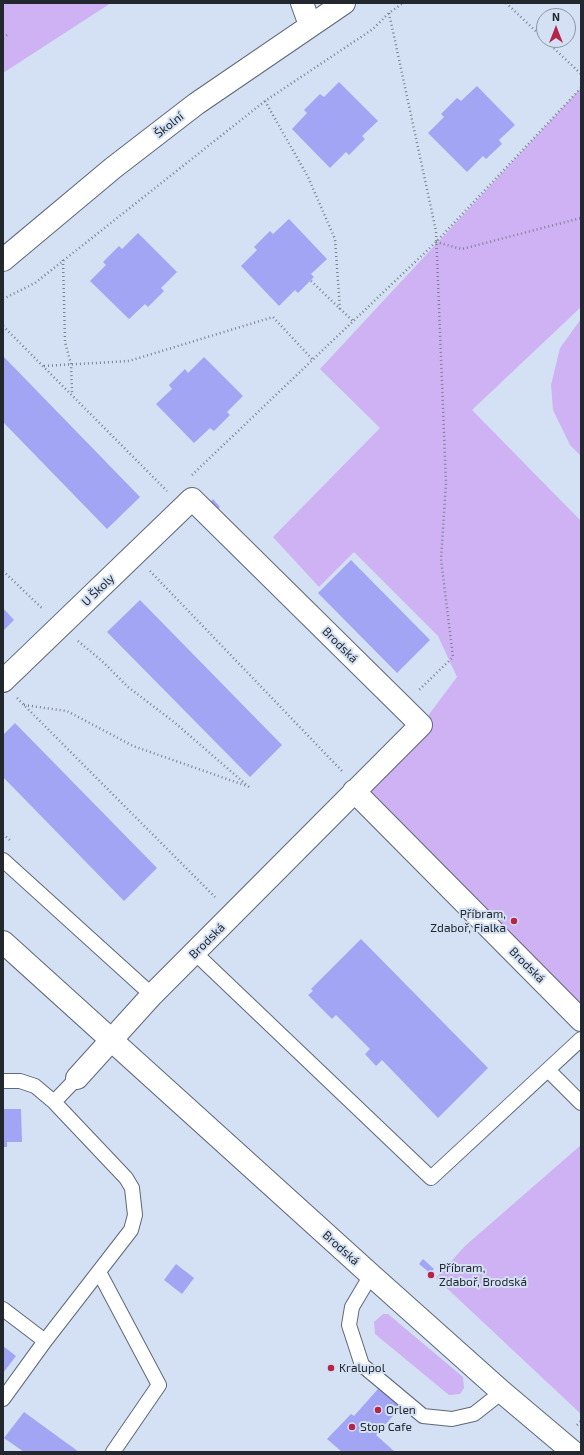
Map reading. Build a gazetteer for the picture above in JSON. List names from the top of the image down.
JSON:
{
  "streets": {
    "street": ["Školní", "U Školy", "Brodská"]
  },
  "crossings": [
    ["U Školy", "Brodská"]
  ],
  "places": [
    "Příbram, Zdaboř, Fialka",
    "Příbram, Zdaboř, Brodská",
    "Kralupol",
    "Orlen",
    "Stop Cafe"
  ],
  "north": "top"
}
